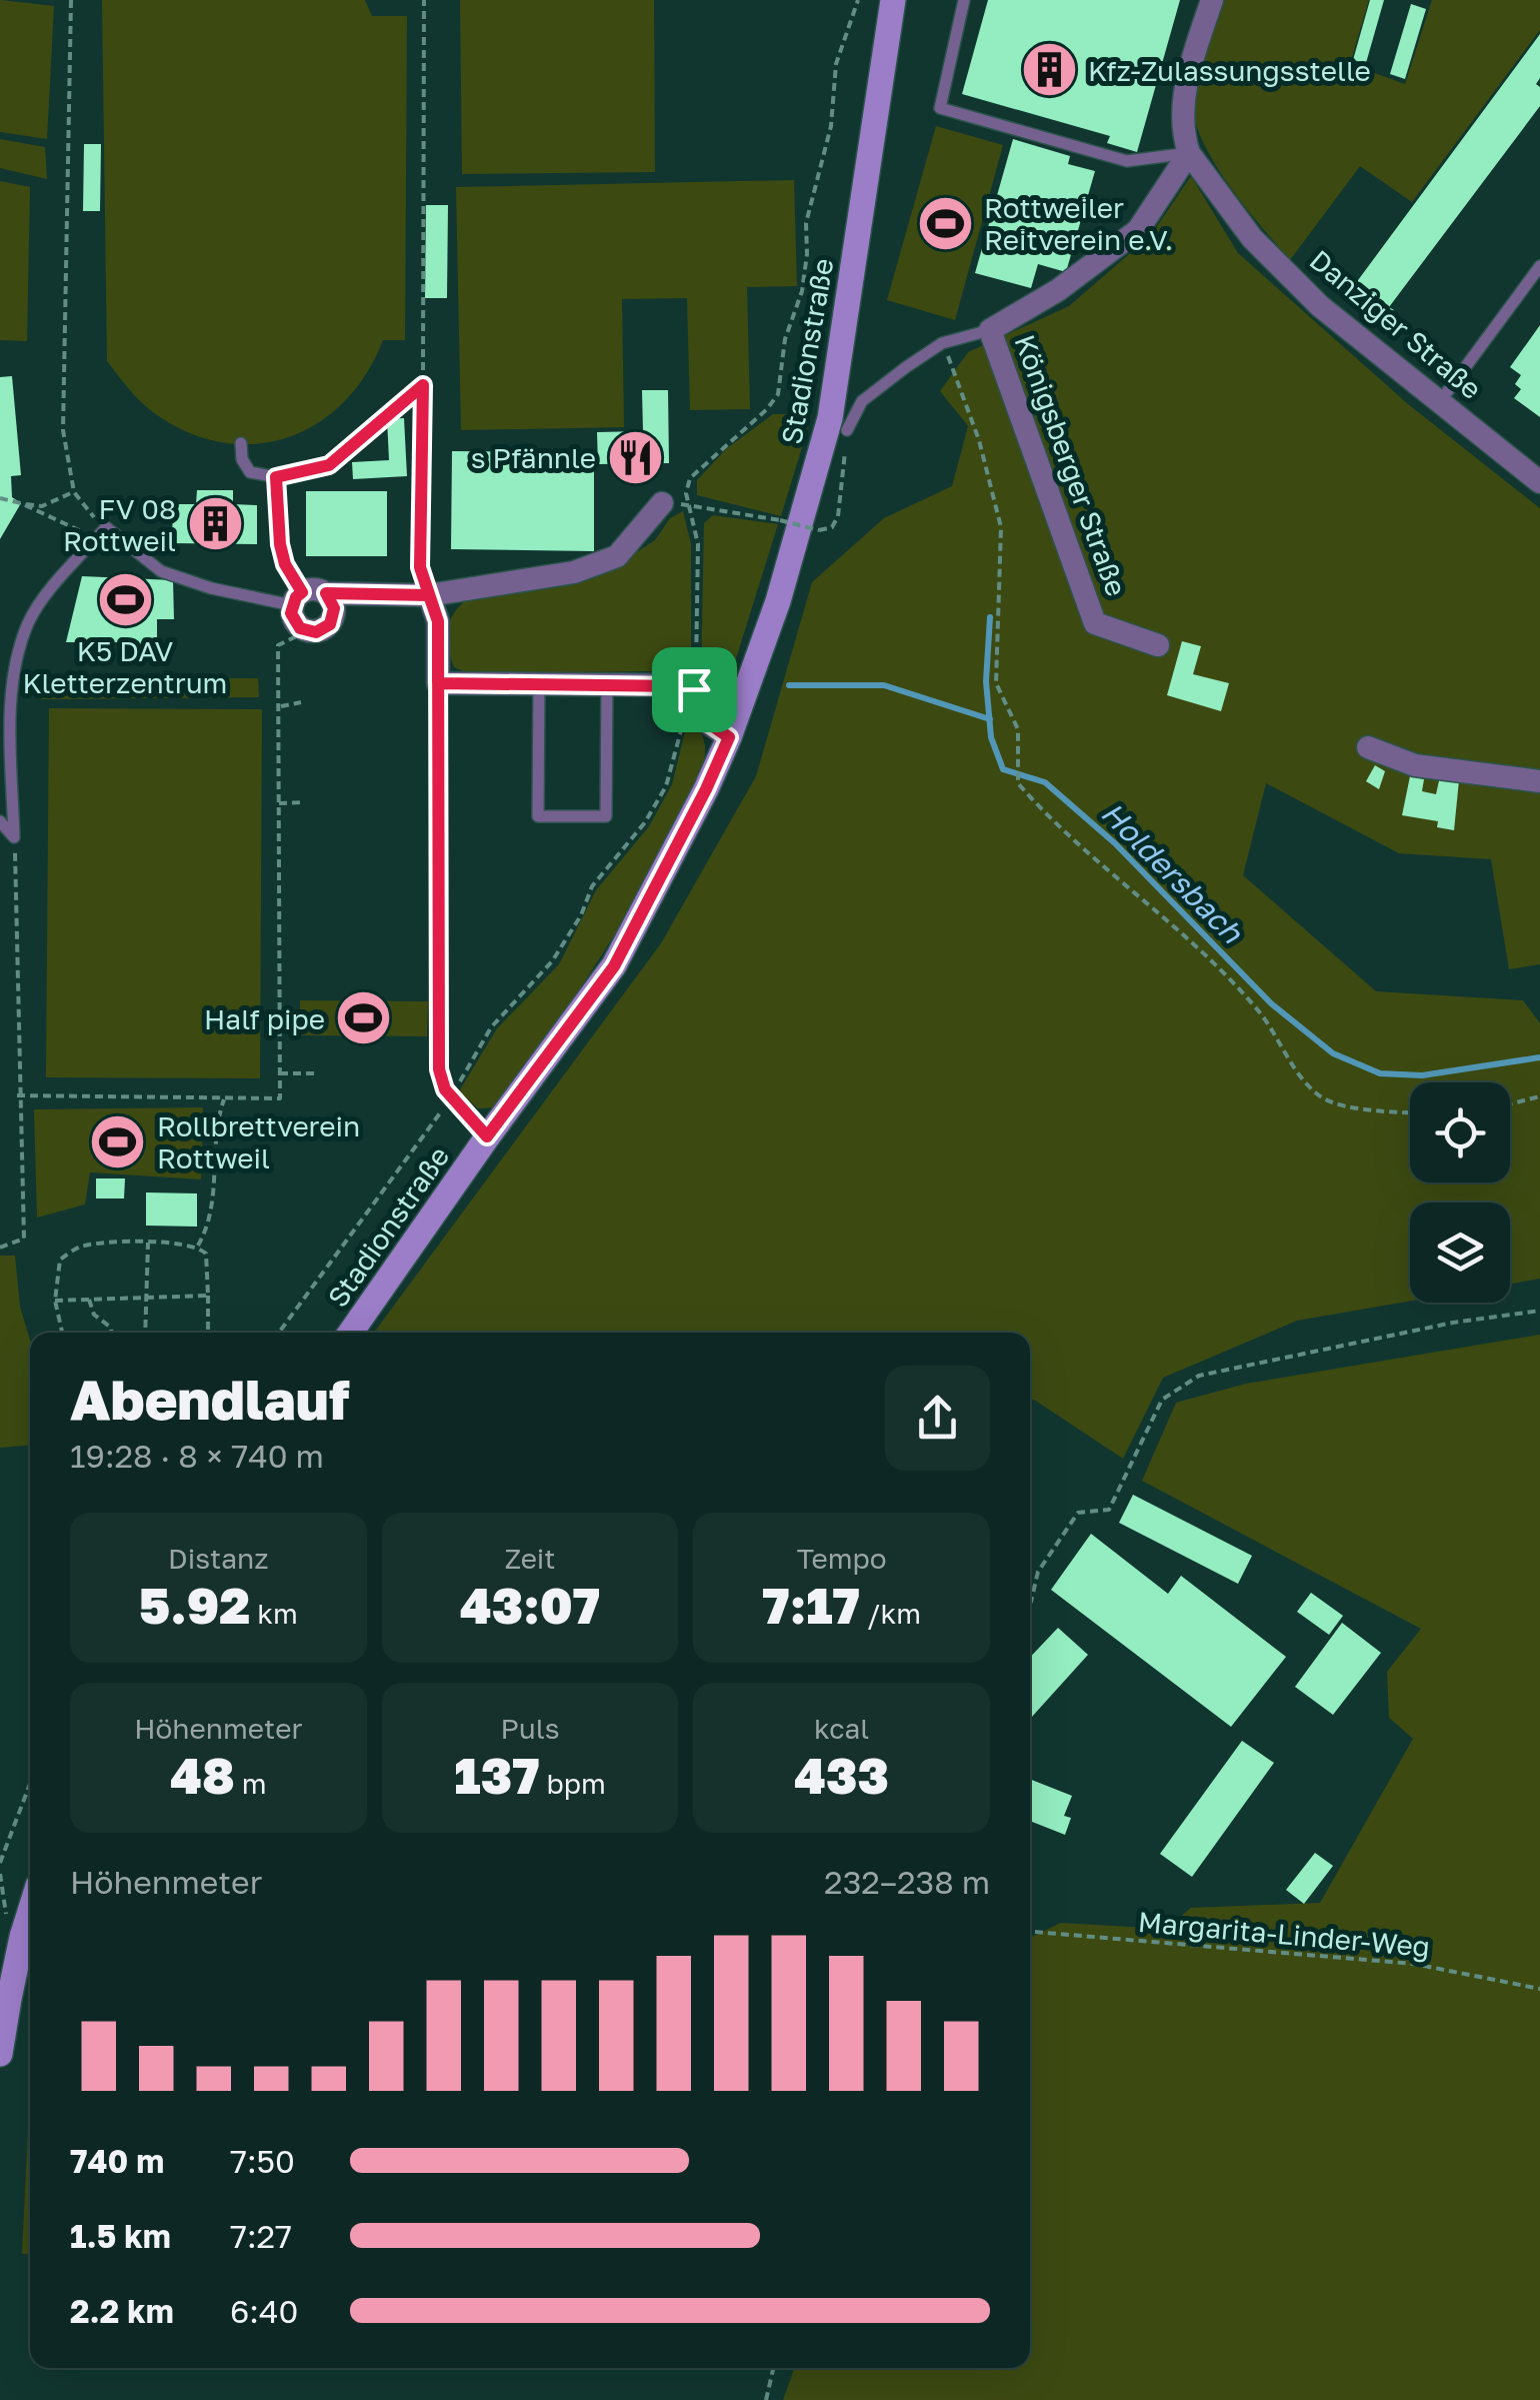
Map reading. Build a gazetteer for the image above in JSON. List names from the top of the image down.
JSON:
{
  "streets": {
    "street": ["Danziger Straße", "Stadionstraße", "Königsberger Straße"],
    "path": ["Margarita-Linder-Weg"]
  },
  "crossings": [
    ["Danziger Straße", "Königsberger Straße"]
  ],
  "water": ["Holdersbach"],
  "places": {
    "building": ["Kfz-Zulassungsstelle", "FV 08 Rottweil"],
    "sports": [
      "Rottweiler Reitverein e.V.",
      "K5 DAV Kletterzentrum",
      "Half pipe",
      "Rollbrettverein Rottweil"
    ],
    "restaurant": ["s Pfännle"]
  },
  "page": {
    "heading": ["Abendlauf", "19:28 · 8 × 740 m"],
    "stats": [
      ["Distanz", "5.92 km"],
      ["Zeit", "43:07"],
      ["Tempo", "7:17 /km"],
      ["Höhenmeter", "48 m"],
      ["Puls", "137 bpm"],
      ["kcal", "433"]
    ],
    "chart": ["Höhenmeter", "232–238 m"],
    "list": [
      {
        "name": "740 m",
        "note": "7:50"
      },
      {
        "name": "1.5 km",
        "note": "7:27"
      },
      {
        "name": "2.2 km",
        "note": "6:40"
      }
    ]
  }
}
